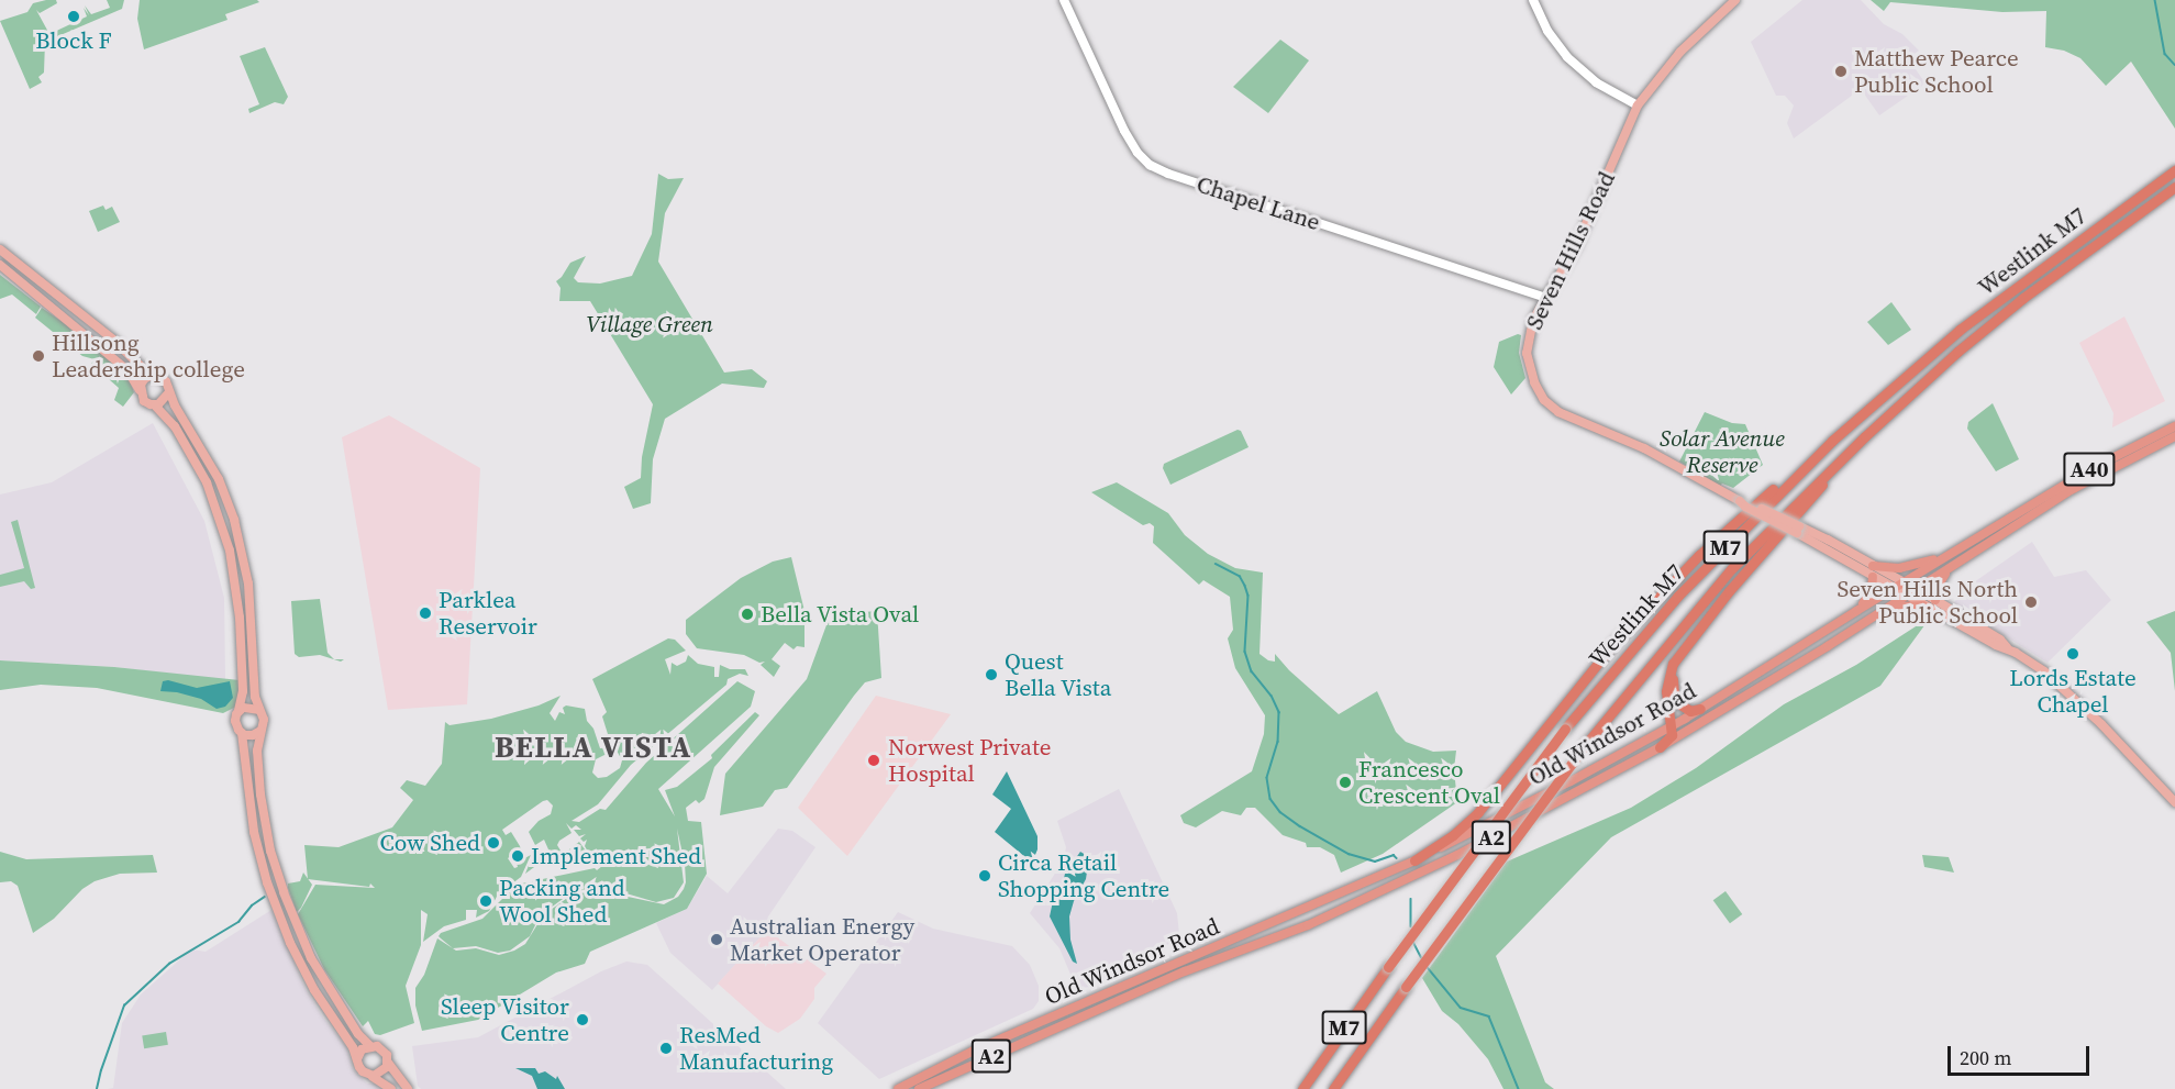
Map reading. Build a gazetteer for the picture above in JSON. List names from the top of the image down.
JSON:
{
  "streets": {
    "highway": [
      "Westlink M7",
      "A40",
      "M7",
      "Old Windsor Road",
      "A2"
    ],
    "main road": ["Chapel Lane", "Seven Hills Road"]
  },
  "crossings": [
    ["Chapel Lane", "Seven Hills Road"],
    ["Seven Hills Road", "Old Windsor Road"]
  ],
  "districts": ["BELLA VISTA"],
  "parks": ["Village Green", "Solar Avenue Reserve"],
  "places": [
    "Block F",
    "Matthew Pearce Public School",
    "Hillsong Leadership college",
    "Seven Hills North Public School",
    "Parklea Reservoir",
    "Bella Vista Oval",
    "Lords Estate Chapel",
    "Quest Bella Vista",
    "Norwest Private Hospital",
    "Francesco Crescent Oval",
    "Cow Shed",
    "Implement Shed",
    "Circa Retail Shopping Centre",
    "Packing and Wool Shed",
    "Australian Energy Market Operator",
    "Sleep Visitor Centre",
    "ResMed Manufacturing"
  ],
  "scale_bar": "200 m"
}
